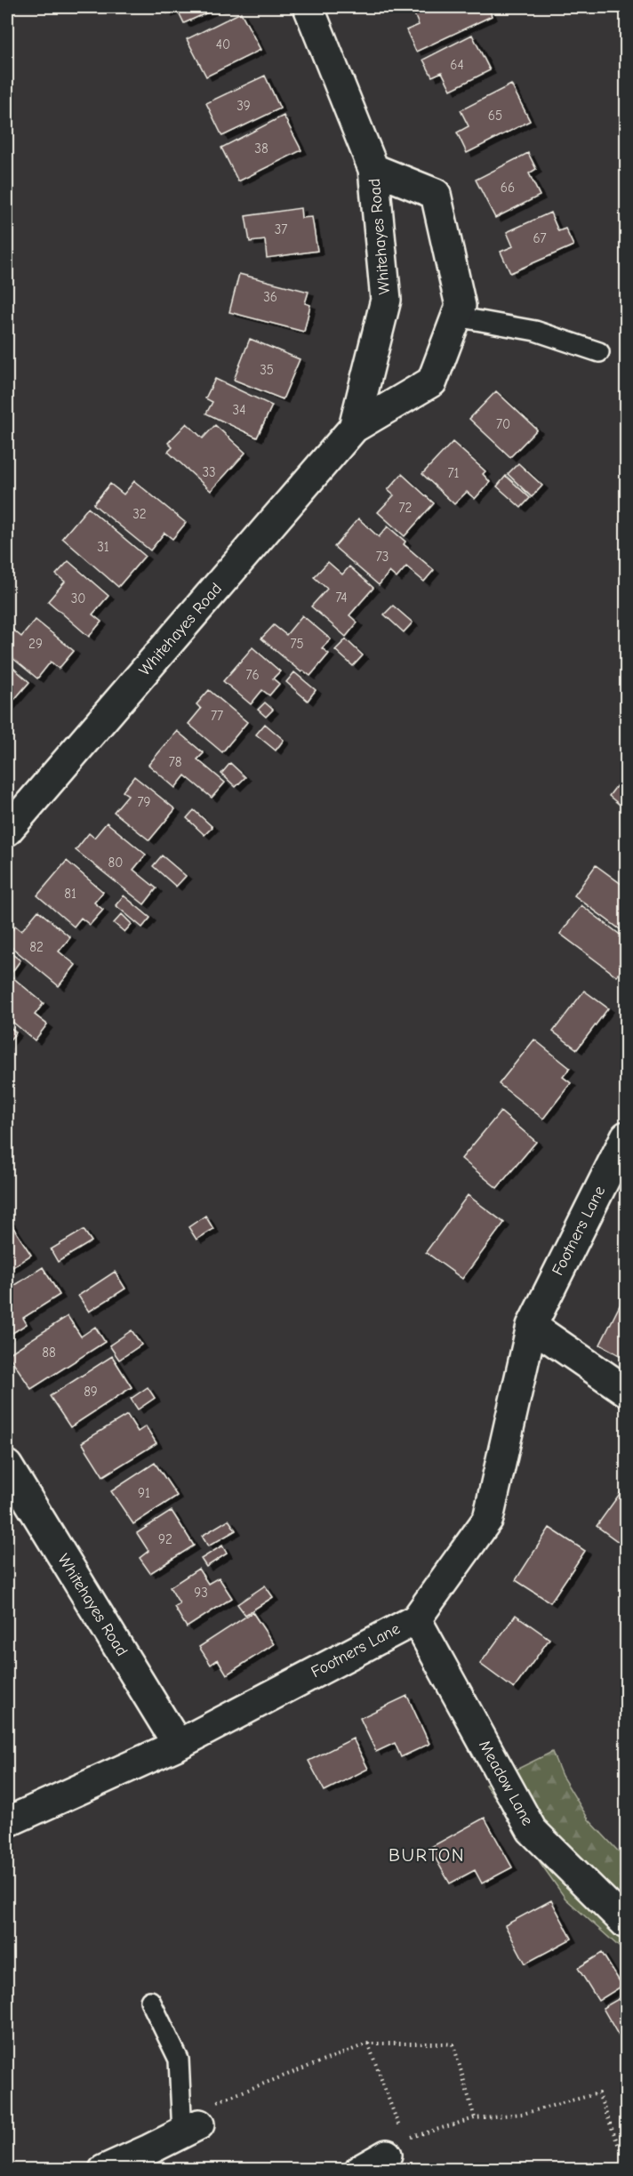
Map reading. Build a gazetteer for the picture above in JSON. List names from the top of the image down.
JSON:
{
  "streets": {
    "street": ["Whitehayes Road", "Footners Lane", "Meadow Lane"]
  },
  "crossings": [
    ["Whitehayes Road", "Footners Lane"],
    ["Footners Lane", "Meadow Lane"]
  ],
  "districts": ["BURTON"],
  "house_numbers": [
    "40",
    "64",
    "39",
    "65",
    "38",
    "66",
    "37",
    "67",
    "36",
    "35",
    "34",
    "70",
    "33",
    "71",
    "72",
    "32",
    "31",
    "73",
    "74",
    "30",
    "29",
    "75",
    "76",
    "77",
    "78",
    "79",
    "80",
    "81",
    "82",
    "88",
    "89",
    "91",
    "92",
    "93"
  ]
}
